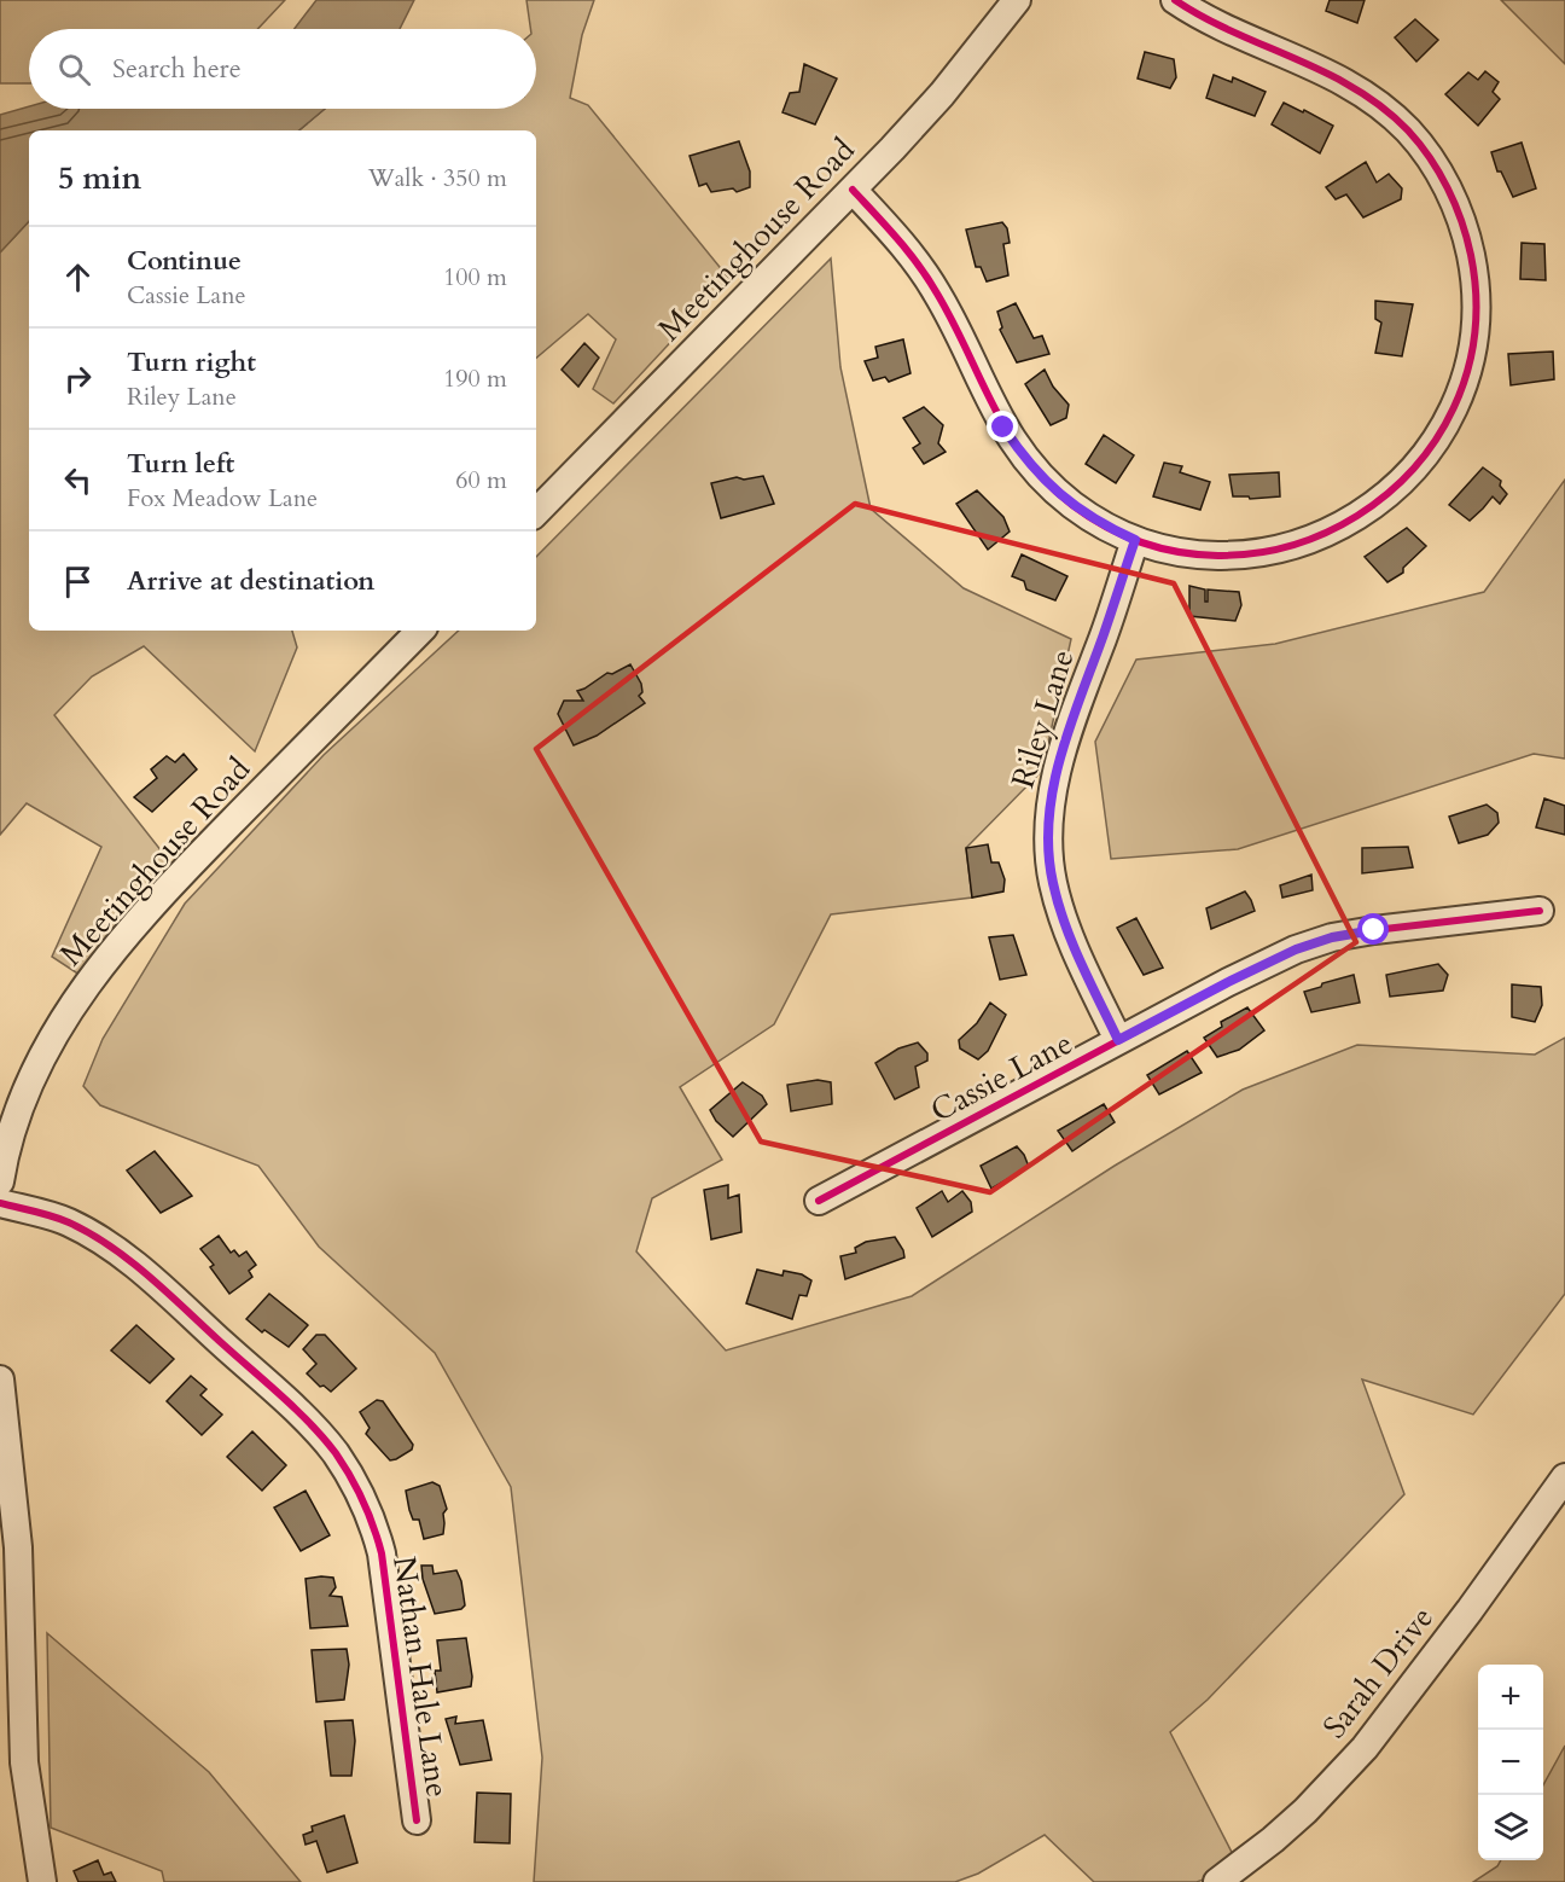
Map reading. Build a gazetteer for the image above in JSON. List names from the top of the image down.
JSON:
{
  "streets": {
    "street": [
      "Meetinghouse Road",
      "Riley Lane",
      "Cassie Lane",
      "Sarah Drive",
      "Nathan Hale Lane"
    ]
  },
  "crossings": [
    ["Riley Lane", "Cassie Lane"]
  ],
  "page": {
    "search": "Search here",
    "heading": ["5 min", "Walk · 350 m"],
    "list": [
      ["Continue", "Cassie Lane", "100 m"],
      ["Turn right", "Riley Lane", "190 m"],
      ["Turn left", "Fox Meadow Lane", "60 m"],
      "Arrive at destination"
    ],
    "map_buttons": ["+", "−"]
  }
}
